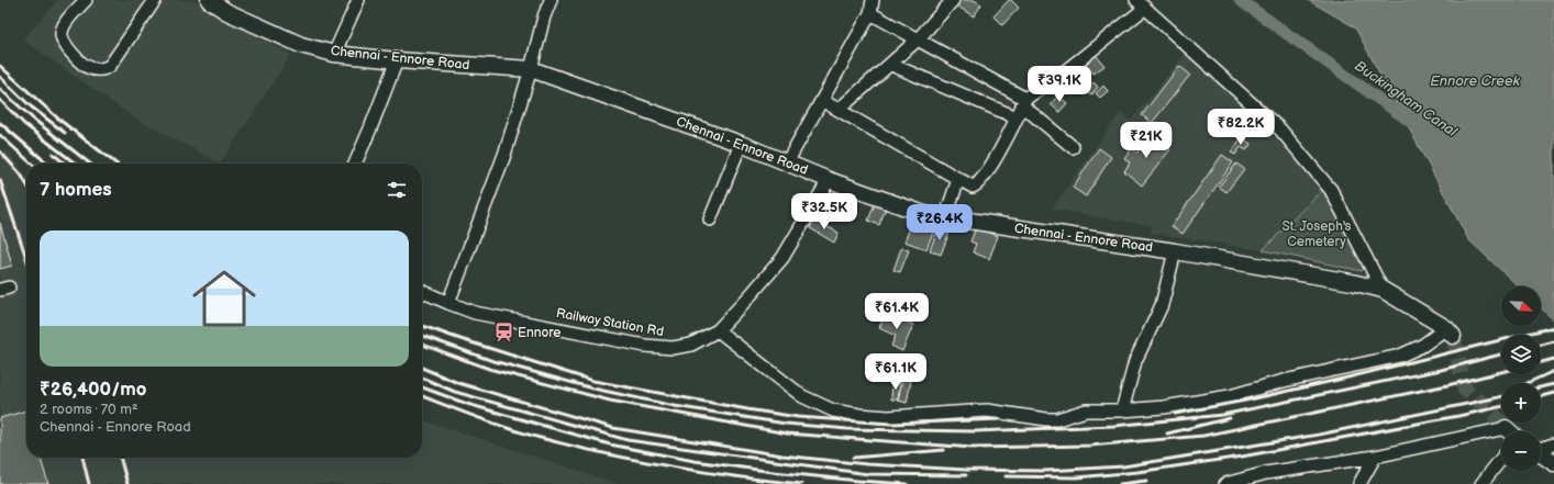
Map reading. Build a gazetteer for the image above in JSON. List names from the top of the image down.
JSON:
{
  "streets": {
    "main road": ["Chennai - Ennore Road"],
    "street": ["Railway Station Rd"]
  },
  "crossings": [
    ["Chennai - Ennore Road", "Railway Station Rd"]
  ],
  "water": ["Ennore Creek", "Buckingham Canal"],
  "parks": ["St. Joseph's Cemetery"],
  "places": {
    "station": ["Ennore"]
  },
  "north": "bottom right",
  "page": {
    "price": [
      "₹39.1K",
      "₹82.2K",
      "₹21K",
      "₹32.5K",
      "₹26.4K",
      "₹61.4K",
      "₹61.1K"
    ],
    "heading": "7 homes",
    "list": [
      {
        "name": "₹26,400/mo",
        "note": "2 rooms · 70 m² · Chennai - Ennore Road"
      }
    ],
    "map_buttons": ["+", "−"]
  }
}
